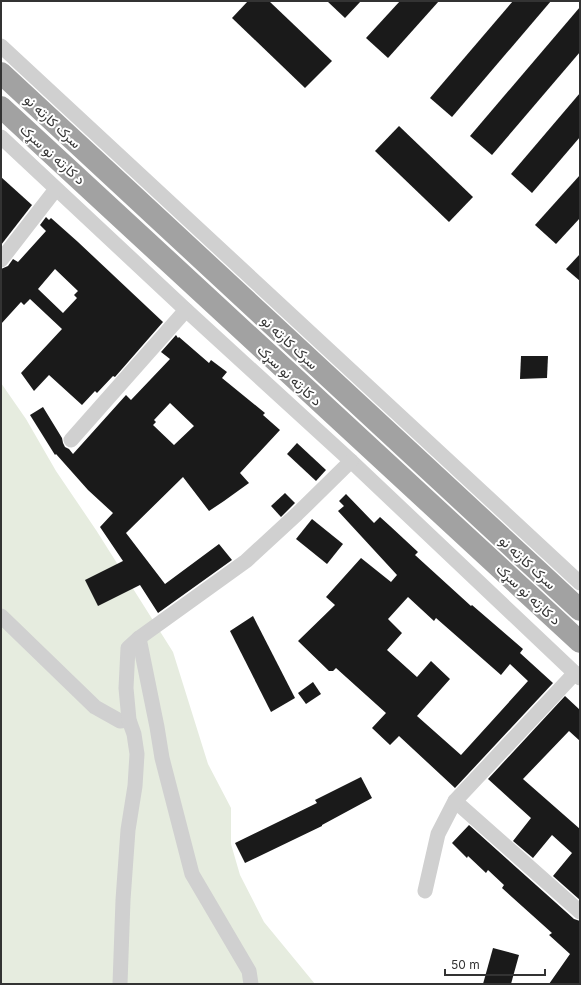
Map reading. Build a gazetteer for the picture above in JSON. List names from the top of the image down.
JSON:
{
  "streets": {
    "highway": ["سرک کارته نو", "د کارته نو سړک"]
  },
  "scale_bar": "50 m"
}
